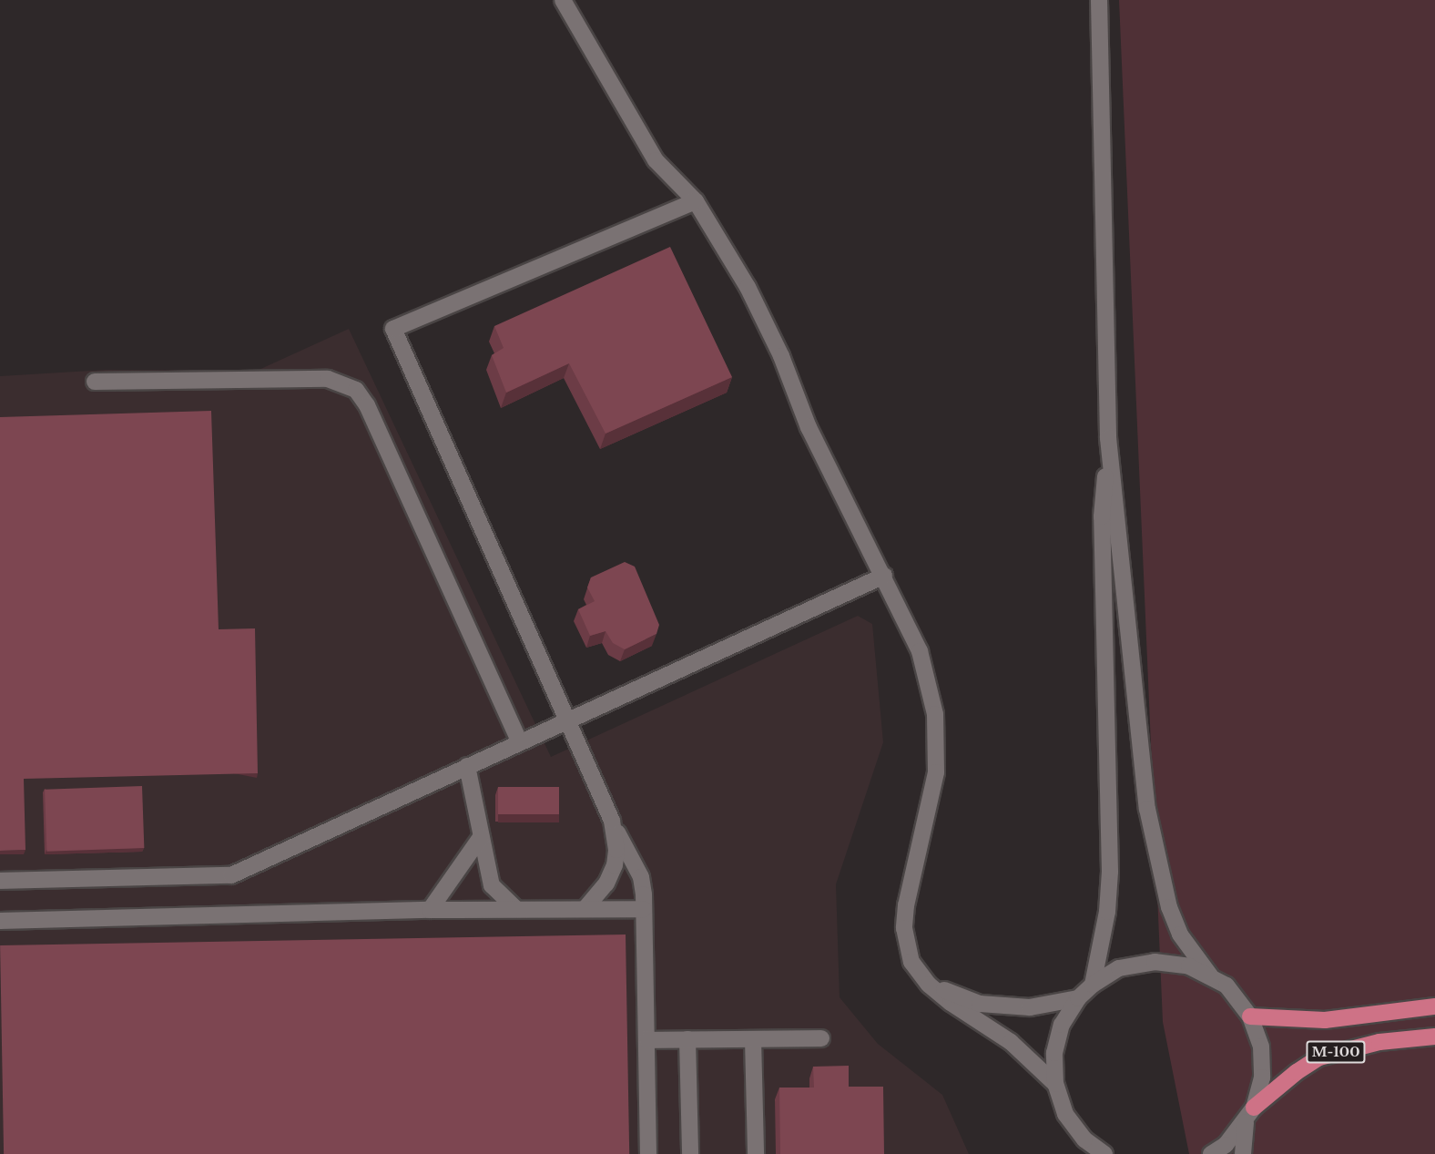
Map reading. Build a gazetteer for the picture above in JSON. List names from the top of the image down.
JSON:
{
  "streets": {
    "highway": ["M-100"]
  }
}
